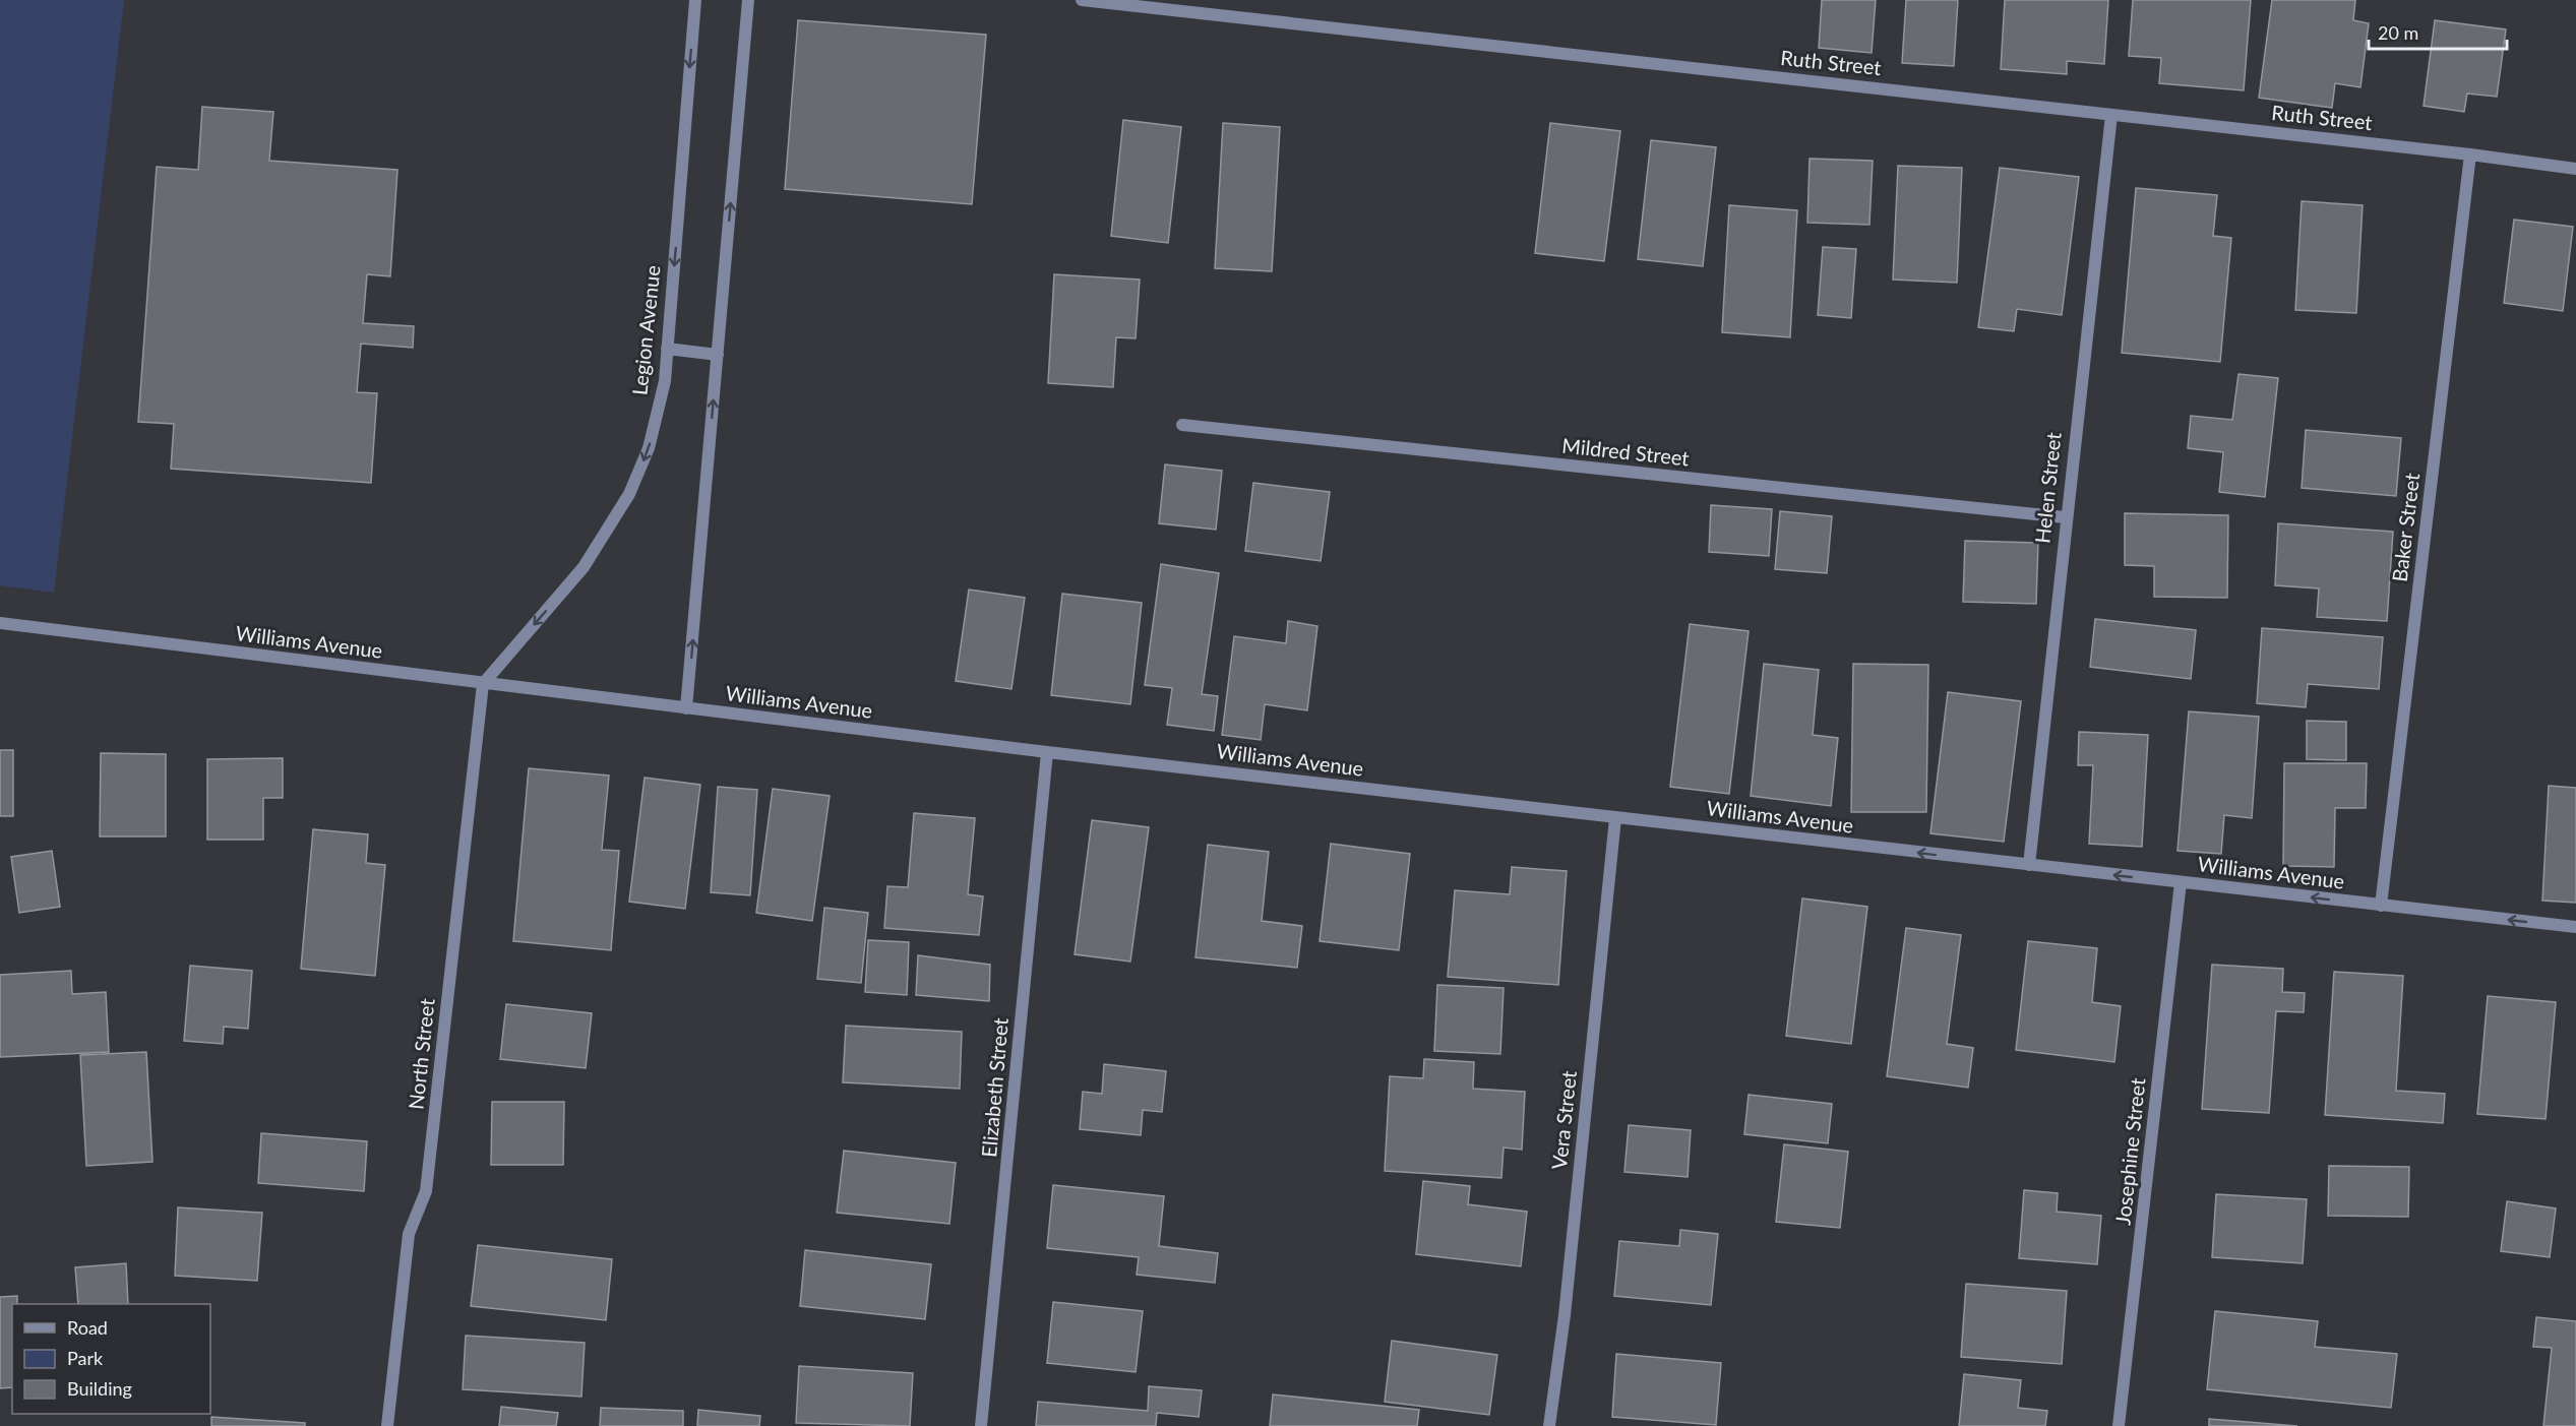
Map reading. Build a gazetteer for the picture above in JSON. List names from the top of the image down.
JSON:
{
  "streets": {
    "street": [
      "Ruth Street",
      "Legion Avenue",
      "Mildred Street",
      "Helen Street",
      "Baker Street",
      "Williams Avenue",
      "North Street",
      "Elizabeth Street",
      "Vera Street",
      "Josephine Street"
    ]
  },
  "crossings": [
    ["Ruth Street", "Helen Street"],
    ["Ruth Street", "Baker Street"],
    ["Legion Avenue", "Williams Avenue"],
    ["Legion Avenue", "North Street"],
    ["Mildred Street", "Helen Street"],
    ["Helen Street", "Williams Avenue"],
    ["Baker Street", "Williams Avenue"],
    ["Williams Avenue", "North Street"],
    ["Williams Avenue", "Elizabeth Street"],
    ["Williams Avenue", "Vera Street"],
    ["Williams Avenue", "Josephine Street"]
  ],
  "one_way": ["Williams Avenue"],
  "legend": ["Road", "Park", "Building"],
  "scale_bar": "20 m"
}
